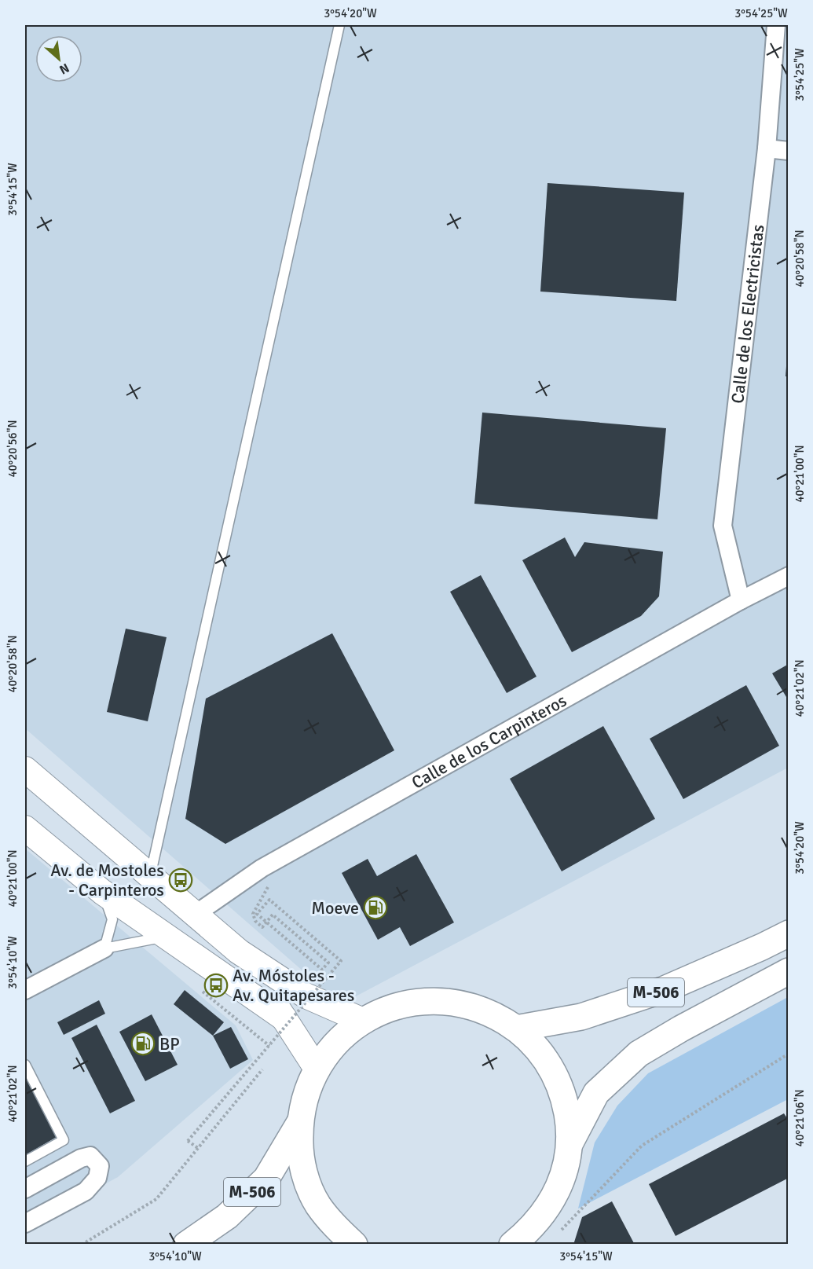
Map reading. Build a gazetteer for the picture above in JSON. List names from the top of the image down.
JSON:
{
  "streets": {
    "main road": ["M-506"],
    "street": ["Calle de los Electricistas", "Calle de los Carpinteros"]
  },
  "crossings": [
    ["Calle de los Electricistas", "Calle de los Carpinteros"]
  ],
  "places": {
    "bus stop": ["Av. de Mostoles - Carpinteros", "Av. Móstoles - Av. Quitapesares"],
    "fuel station": ["Moeve", "BP"]
  },
  "north": "bottom right",
  "coordinates": [
    "3°54'20\"W",
    "3°54'25\"W",
    "3°54'15\"W",
    "40°20'58\"N",
    "40°20'56\"N",
    "40°21'00\"N",
    "40°21'02\"N",
    "3°54'10\"W",
    "40°21'06\"N"
  ]
}
